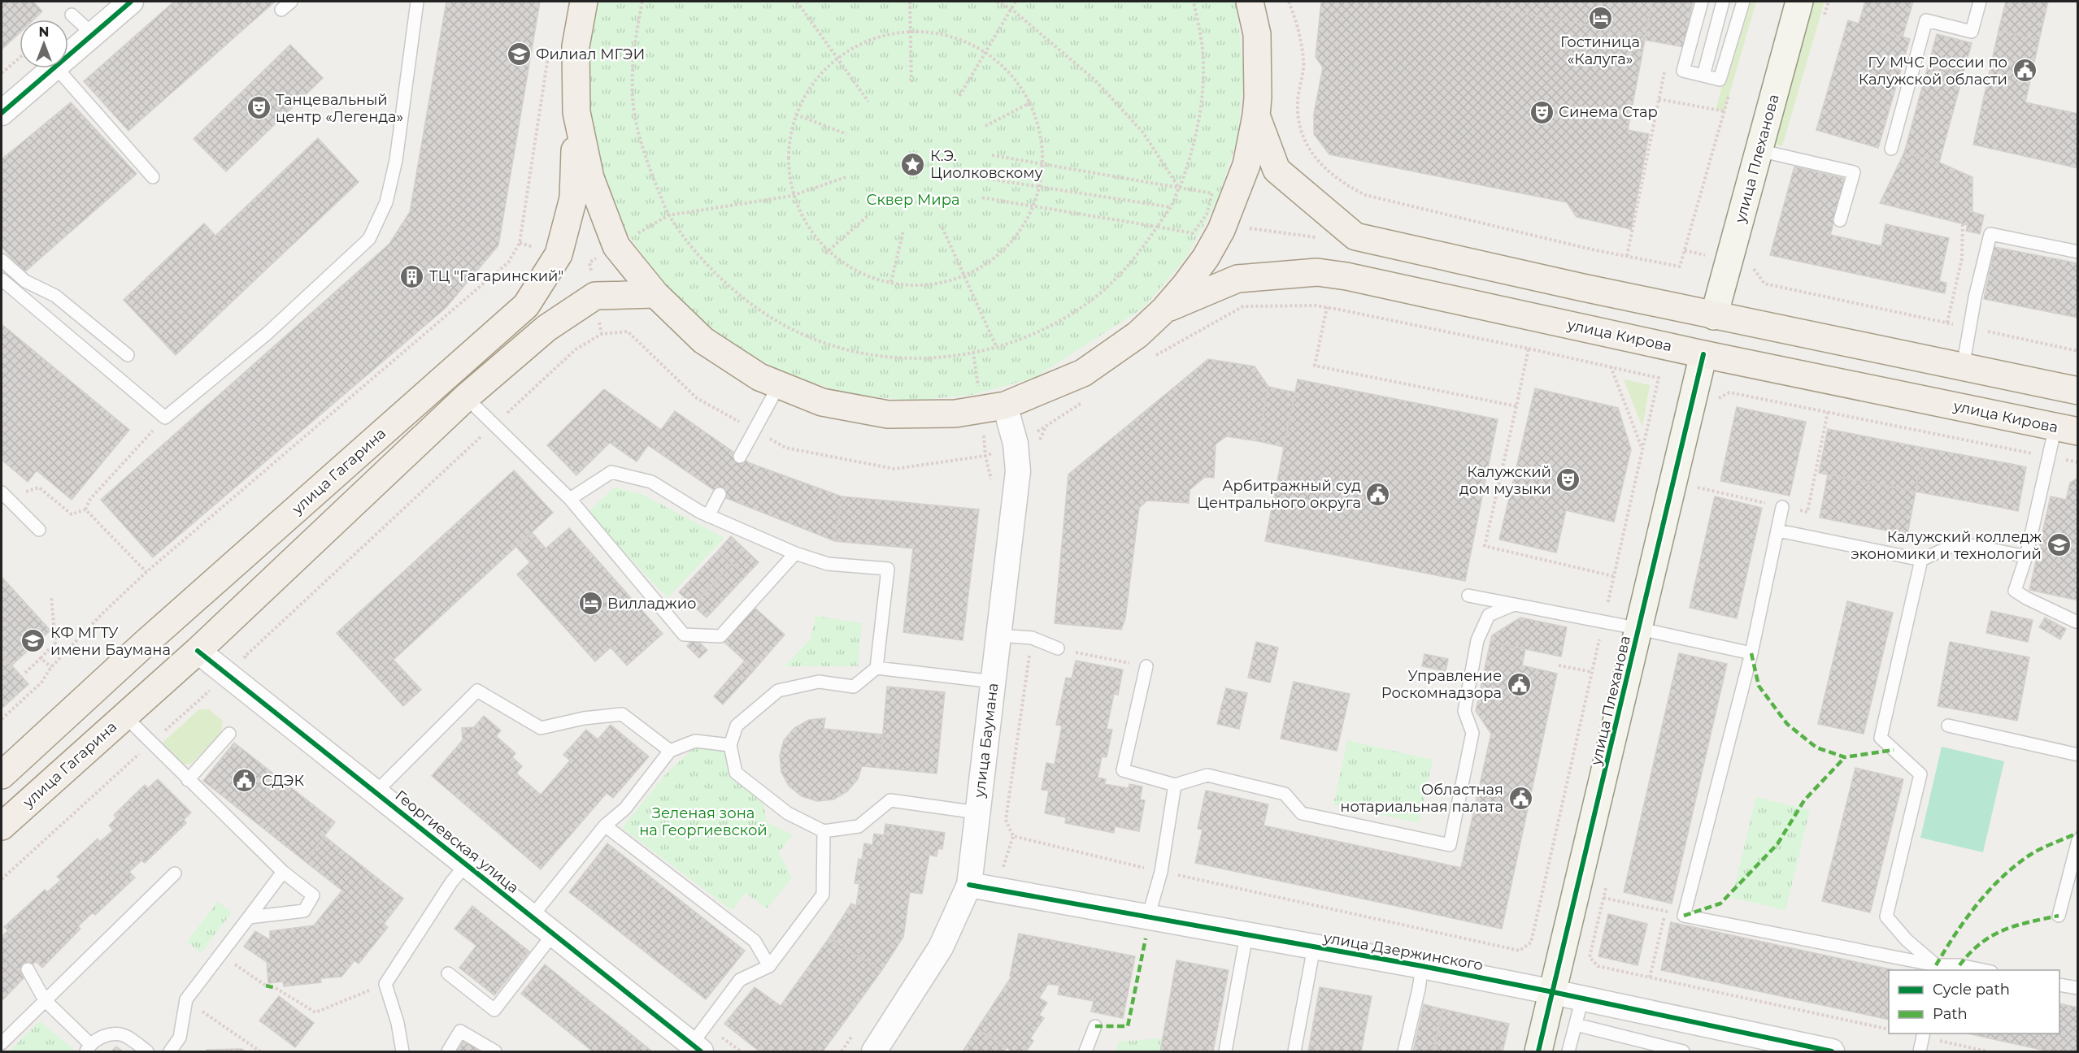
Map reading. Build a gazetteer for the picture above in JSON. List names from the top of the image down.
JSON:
{
  "streets": {
    "main road": ["улица Кирова", "улица Гагарина"],
    "street": [
      "улица Плеханова",
      "улица Баумана",
      "Георгиевская улица",
      "улица Дзержинского"
    ]
  },
  "crossings": [
    ["улица Плеханова", "улица Кирова"],
    ["улица Плеханова", "улица Дзержинского"],
    ["улица Гагарина", "Георгиевская улица"],
    ["улица Баумана", "улица Дзержинского"]
  ],
  "parks": ["Сквер Мира", "Зеленая зона на Георгиевской"],
  "places": {
    "hotel": ["Гостиница «Калуга»", "Вилладжио"],
    "school or university": ["Филиал МГЭИ", "Калужский колледж экономики и технологий", "КФ МГТУ имени Баумана"],
    "public building": [
      "ГУ МЧС России по Калужской области",
      "Арбитражный суд Центрального округа",
      "Управление Роскомнадзора",
      "СДЭК",
      "Областная нотариальная палата"
    ],
    "theatre": ["Танцевальный центр «Легенда»", "Синема Стар", "Калужский дом музыки"],
    "place": ["К.Э. Циолковскому"],
    "building": ["ТЦ \"Гагаринский\""]
  },
  "legend": ["Cycle path", "Path"],
  "north": "top"
}
